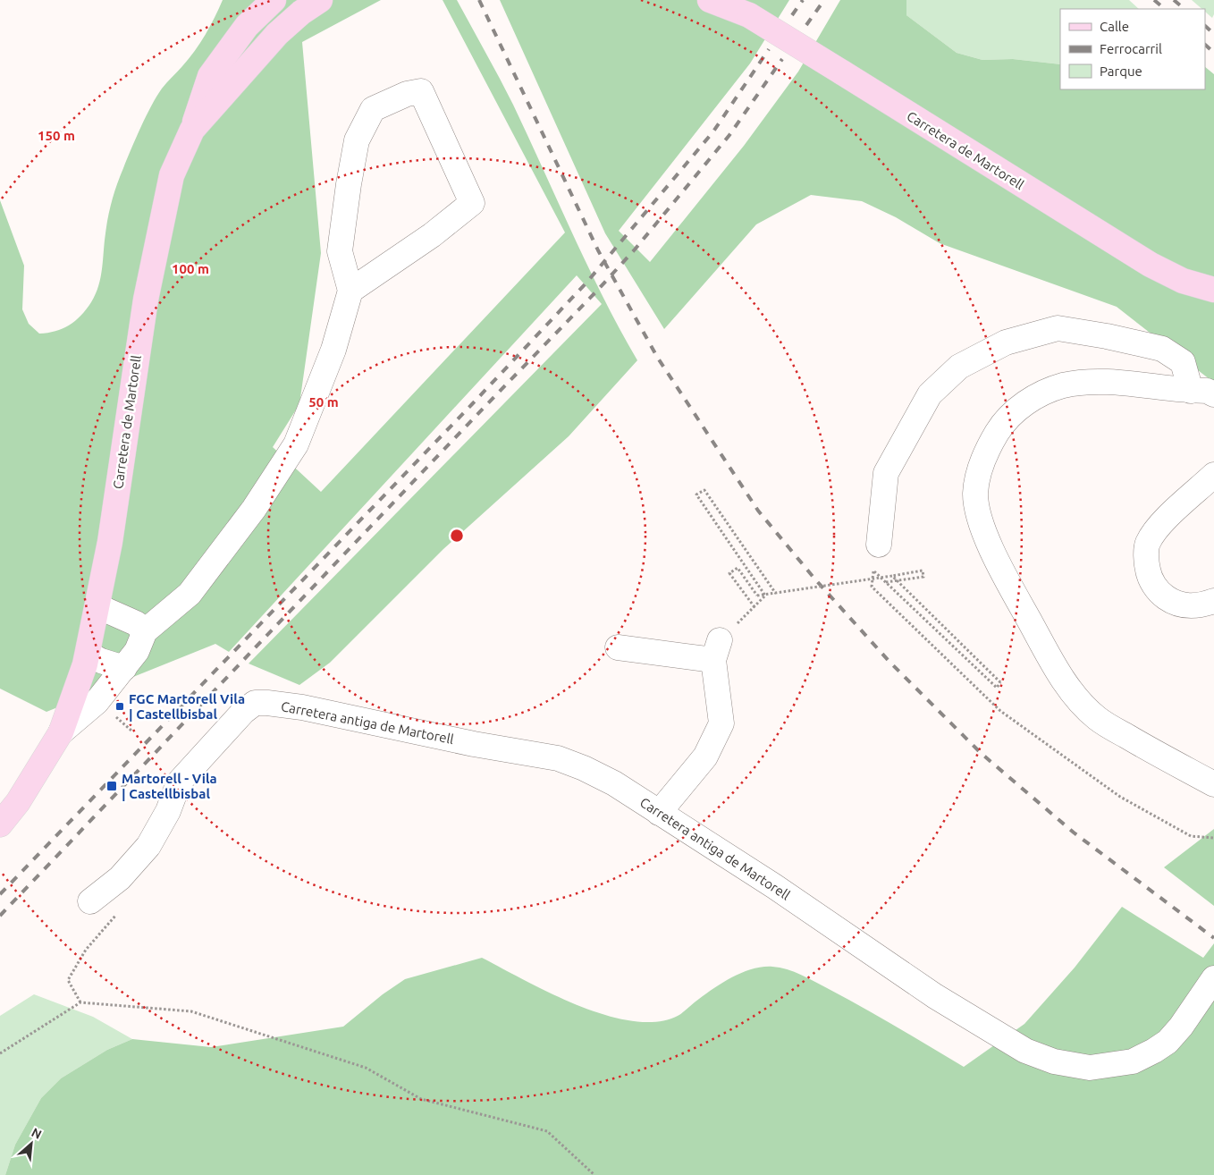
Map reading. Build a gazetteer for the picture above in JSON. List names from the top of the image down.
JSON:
{
  "streets": {
    "main road": ["Carretera de Martorell"],
    "street": ["Carretera antiga de Martorell"]
  },
  "places": {
    "transit": ["FGC Martorell Vila | Castellbisbal", "Martorell - Vila | Castellbisbal"]
  },
  "legend": ["Calle", "Ferrocarril", "Parque"],
  "north": "top right",
  "rings": ["150 m", "100 m", "50 m"]
}
